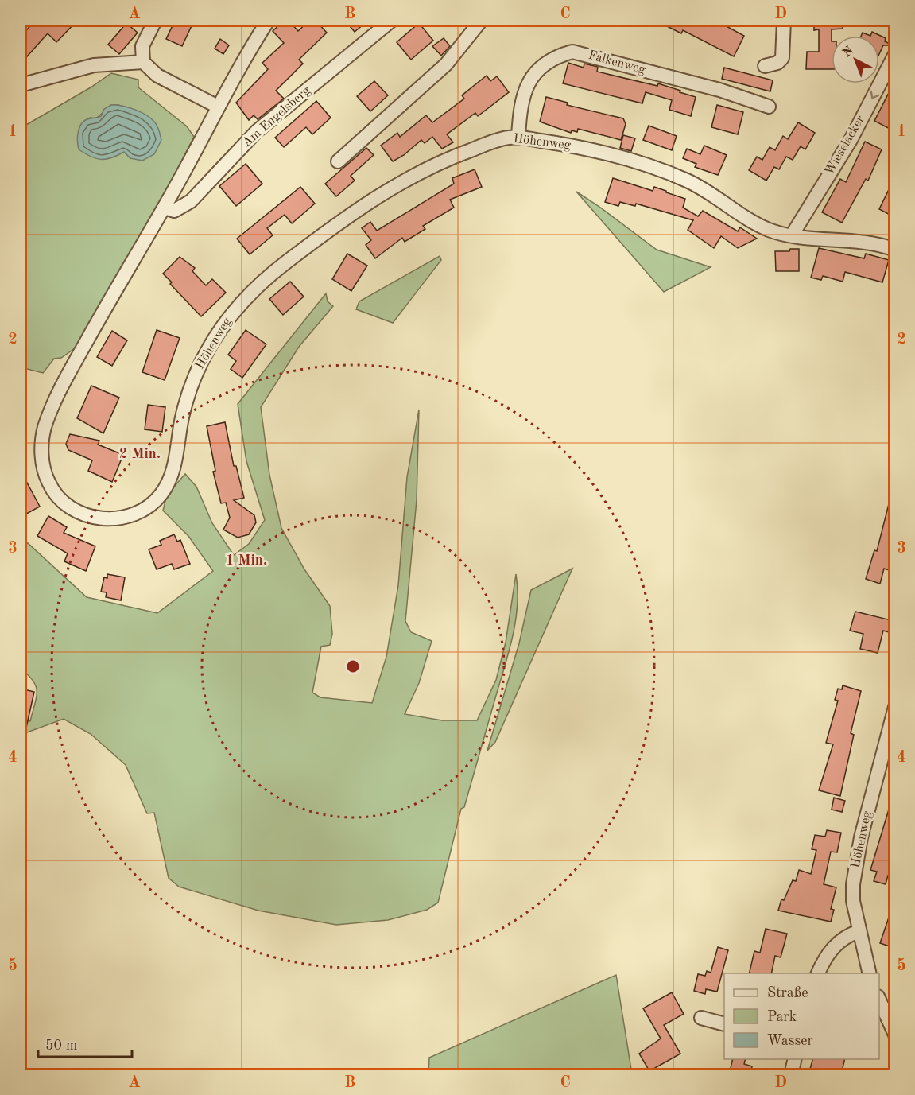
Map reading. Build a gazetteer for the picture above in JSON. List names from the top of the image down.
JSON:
{
  "streets": {
    "street": [
      "Falkenweg",
      "Am Engelsberg",
      "Höhenweg",
      "Wieselacker"
    ]
  },
  "crossings": [
    ["Falkenweg", "Höhenweg"],
    ["Am Engelsberg", "Höhenweg"],
    ["Höhenweg", "Wieselacker"]
  ],
  "one_way": ["Wieselacker"],
  "legend": ["Straße", "Park", "Wasser"],
  "scale_bar": "50 m",
  "north": "top left",
  "grid": {
    "columns": [
      "A",
      "B",
      "C",
      "D"
    ],
    "rows": [
      "1",
      "2",
      "3",
      "4",
      "5"
    ]
  },
  "rings": ["2 Min.", "1 Min."]
}
